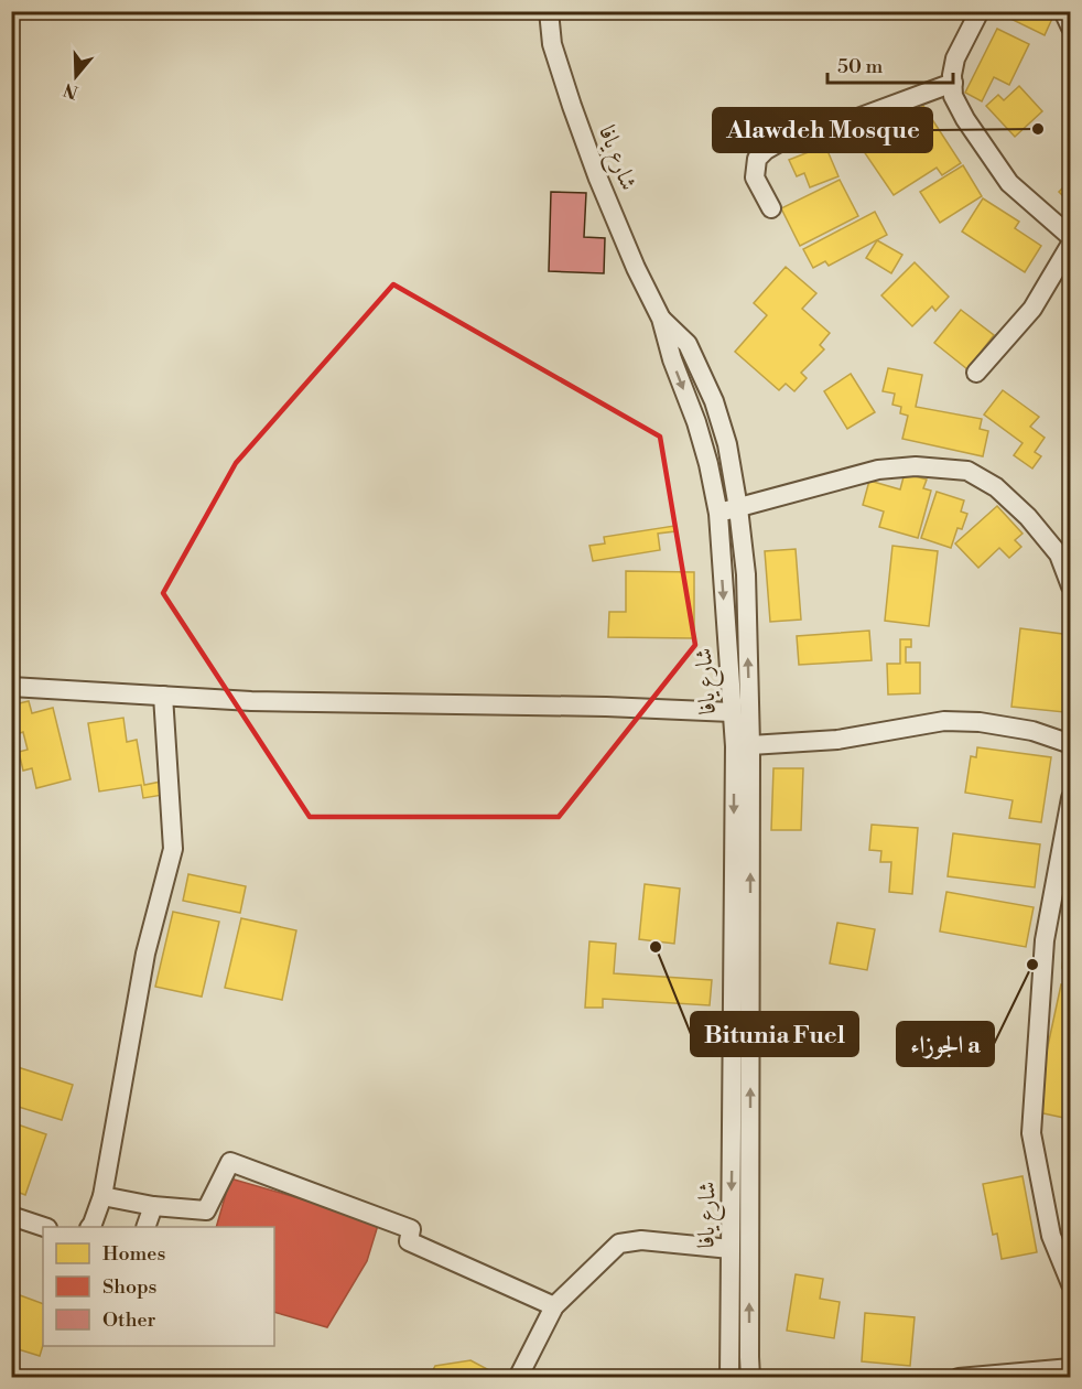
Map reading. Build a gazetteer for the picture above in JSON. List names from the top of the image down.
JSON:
{
  "streets": {
    "street": ["شارع يافا"]
  },
  "places": ["Alawdeh Mosque", "Bitunia Fuel", "الجوزاء a"],
  "legend": ["Homes", "Shops", "Other"],
  "scale_bar": "50 m",
  "north": "bottom"
}
